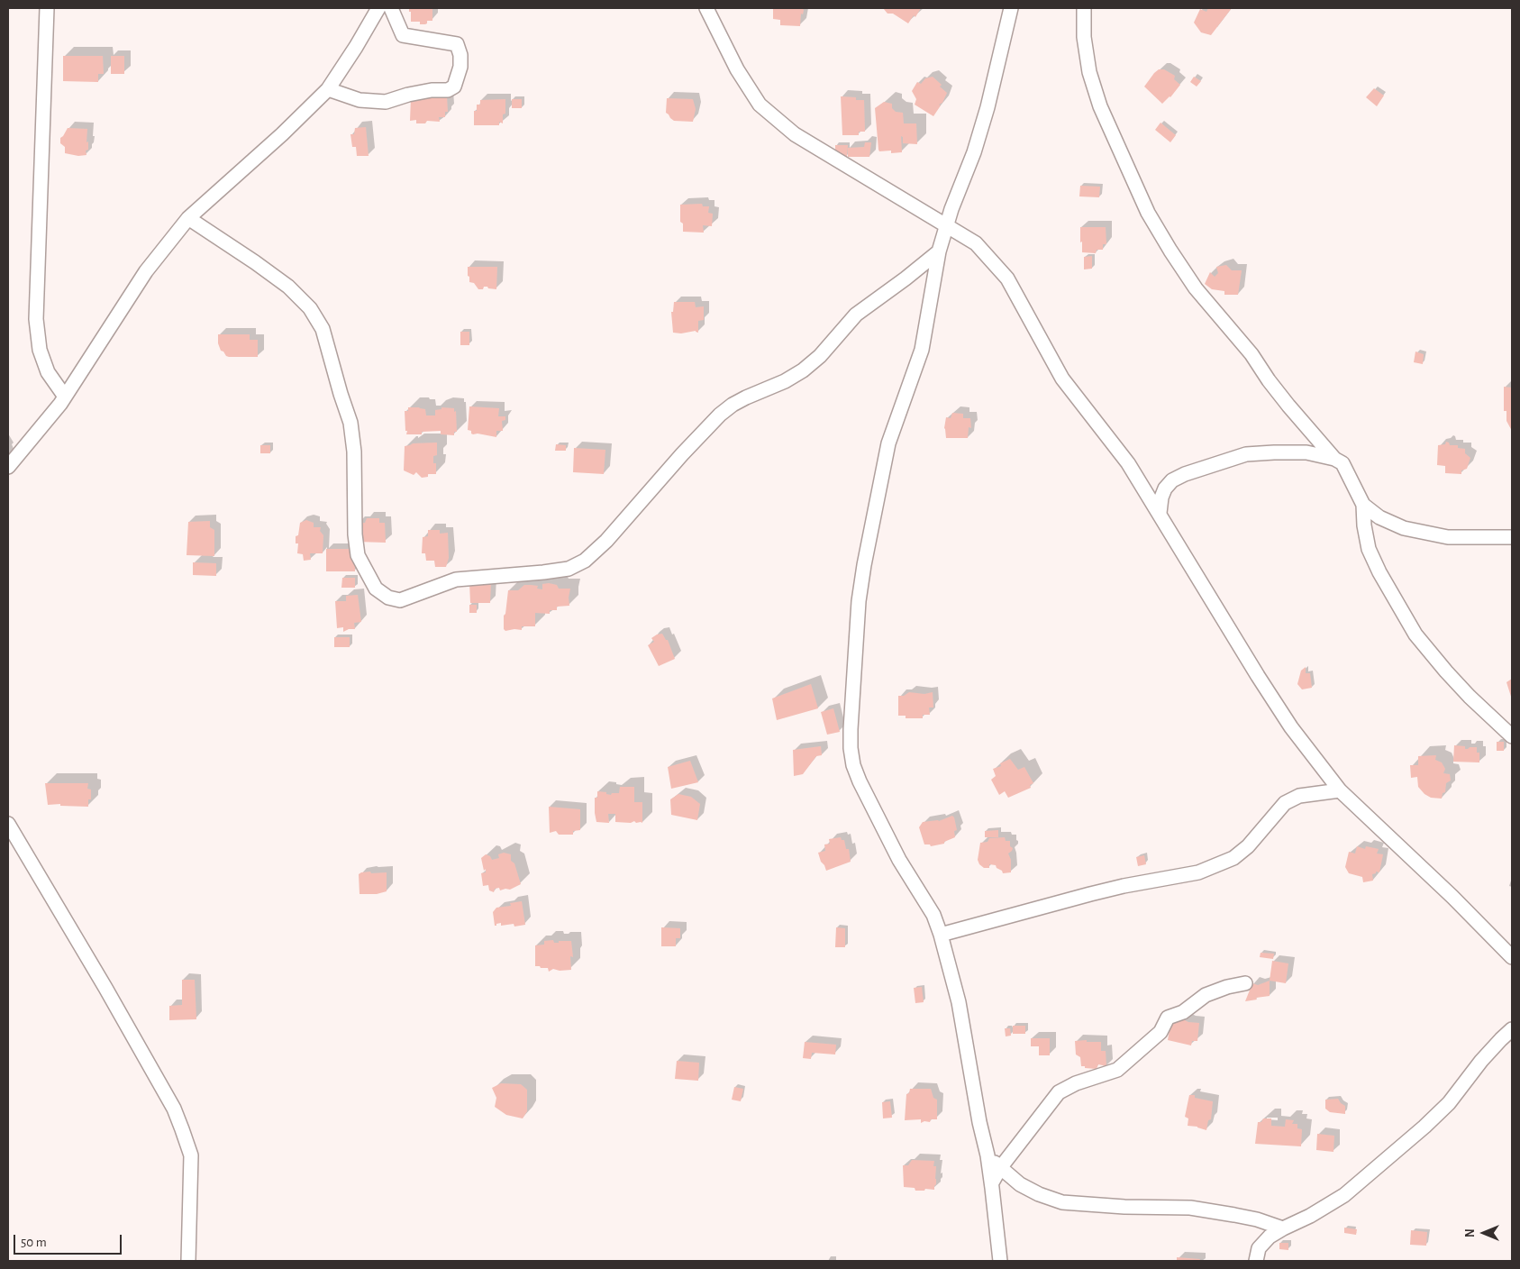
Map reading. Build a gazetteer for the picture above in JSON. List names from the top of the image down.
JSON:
{
  "scale_bar": "50 m",
  "north": "left"
}
